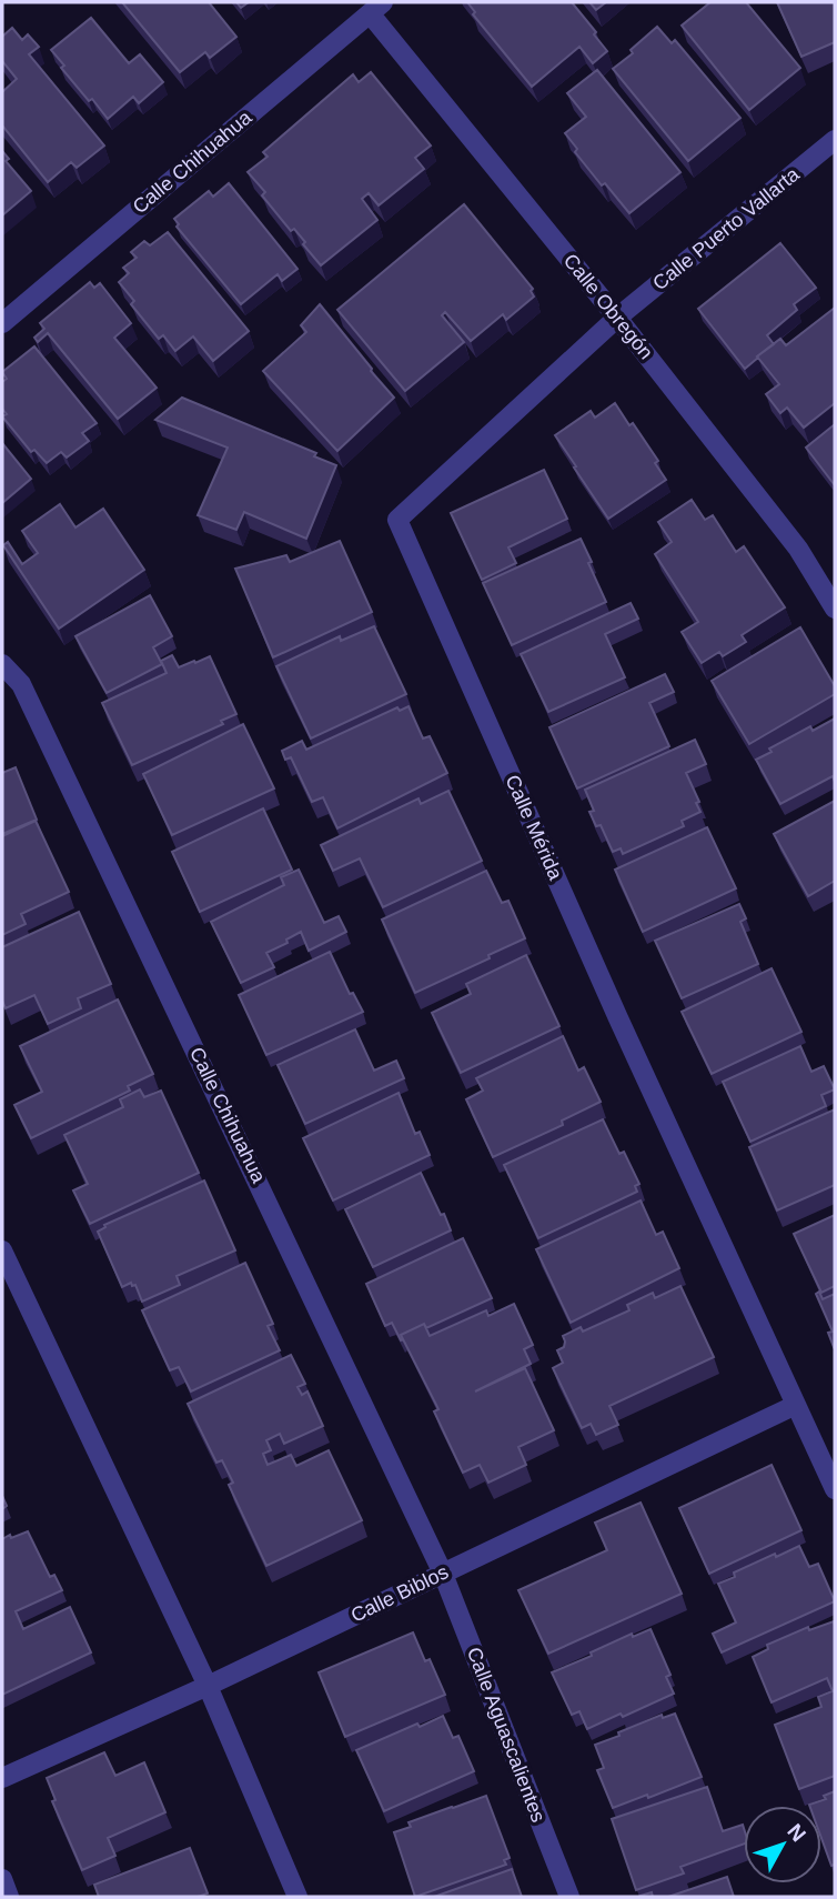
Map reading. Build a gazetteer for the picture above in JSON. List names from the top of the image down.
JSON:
{
  "streets": {
    "street": [
      "Calle Chihuahua",
      "Calle Puerto Vallarta",
      "Calle Obregón",
      "Calle Mérida",
      "Calle Biblos",
      "Calle Aguascalientes"
    ]
  },
  "crossings": [
    ["Calle Chihuahua", "Calle Obregón"],
    ["Calle Chihuahua", "Calle Biblos"],
    ["Calle Chihuahua", "Calle Aguascalientes"],
    ["Calle Puerto Vallarta", "Calle Obregón"],
    ["Calle Puerto Vallarta", "Calle Mérida"],
    ["Calle Obregón", "Calle Mérida"],
    ["Calle Mérida", "Calle Biblos"],
    ["Calle Biblos", "Calle Aguascalientes"]
  ],
  "north": "top right"
}
